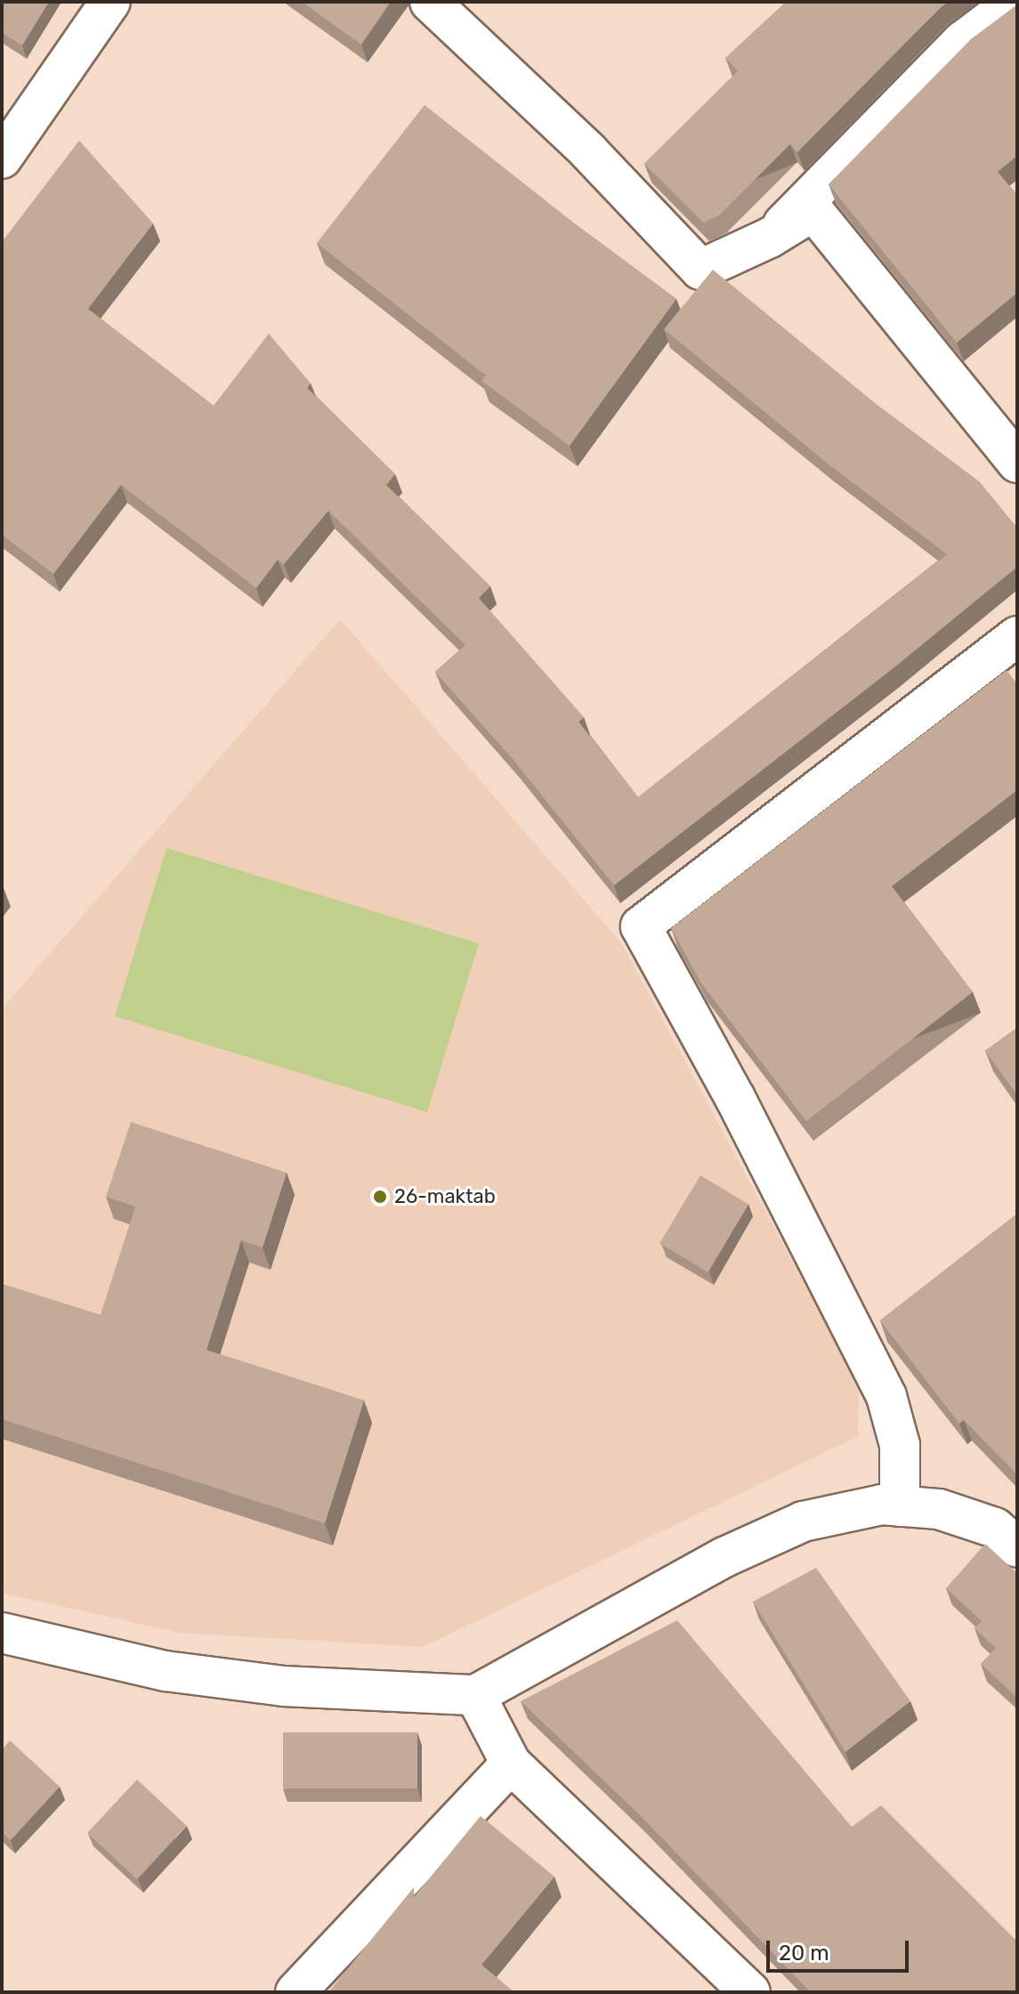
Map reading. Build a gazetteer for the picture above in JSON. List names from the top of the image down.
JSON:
{
  "places": ["26-maktab"],
  "scale_bar": "20 m"
}
